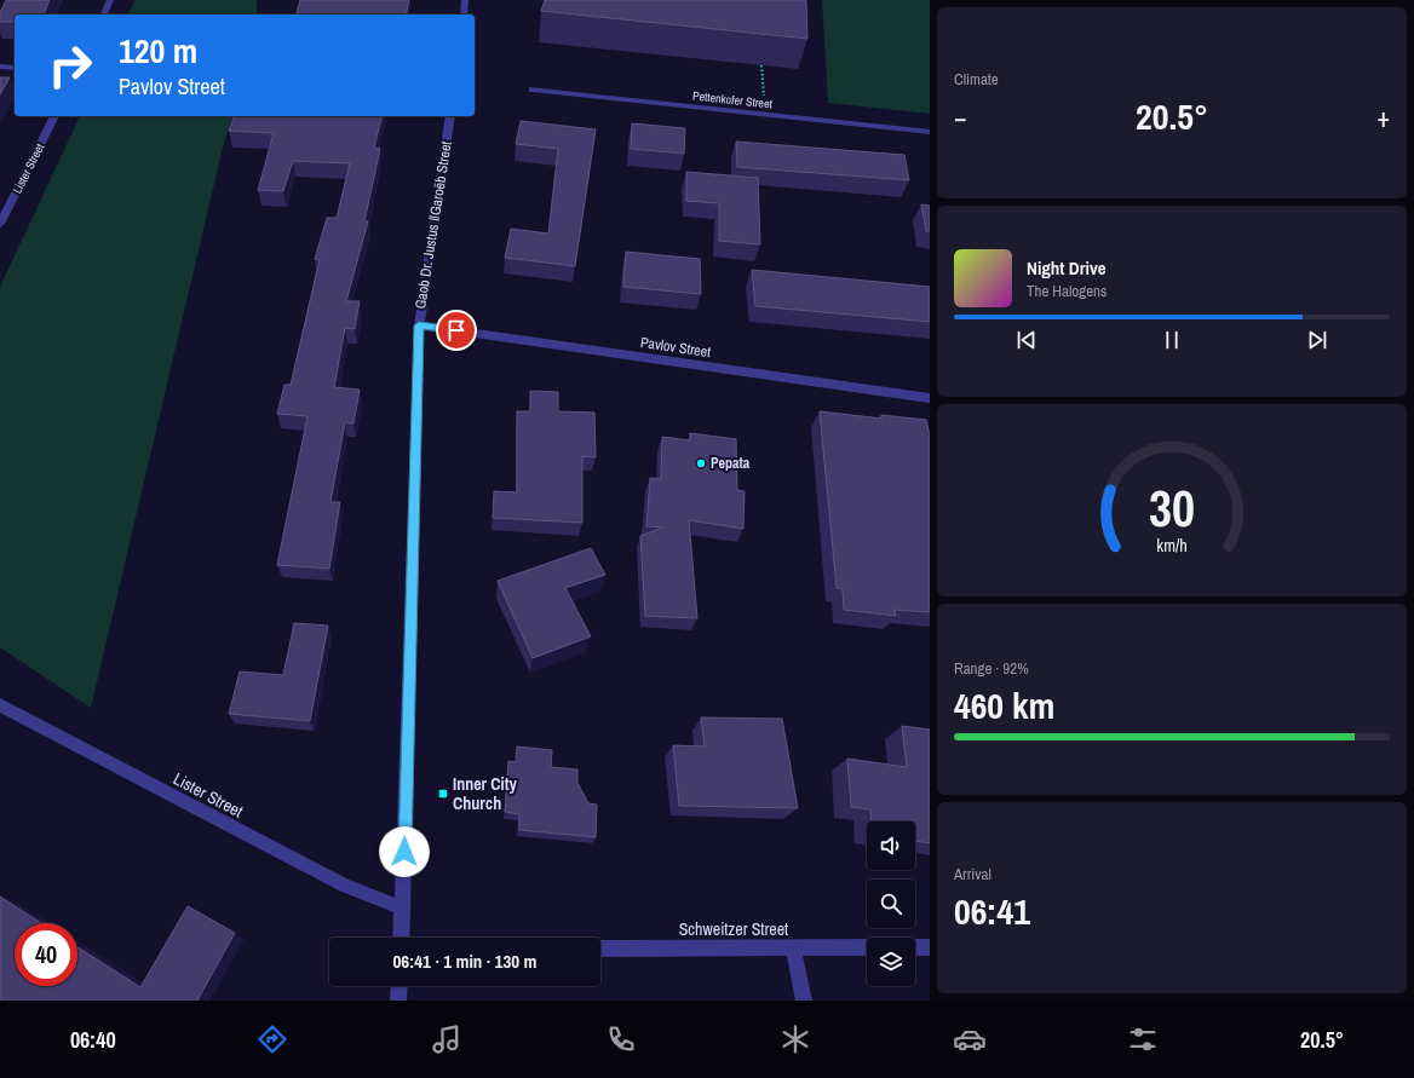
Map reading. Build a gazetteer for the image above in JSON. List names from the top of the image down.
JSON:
{
  "streets": {
    "street": [
      "Pettenkofer Street",
      "Lister Street",
      "Gaob Dr. Justus ǁGaroëb Street",
      "Pavlov Street",
      "Schweitzer Street"
    ]
  },
  "crossings": [
    ["Lister Street", "Gaob Dr. Justus ǁGaroëb Street"],
    ["Gaob Dr. Justus ǁGaroëb Street", "Pavlov Street"]
  ],
  "places": {
    "other": ["Pepata"],
    "transit": ["Inner City Church"]
  },
  "page": {
    "tile": [
      "Climate",
      ["Range · 92%", "460 km"],
      ["Arrival", "06:41"]
    ],
    "turn": ["120 m", "Pavlov Street"],
    "heat": ["−", "20.5°", "+"],
    "song": ["Night Drive", "The Halogens"],
    "limit": "40",
    "trip": "06:41 · 1 min · 130 m",
    "tabs": ["06:40", "20.5°"],
    "gauge": ["30", "km/h"]
  }
}
